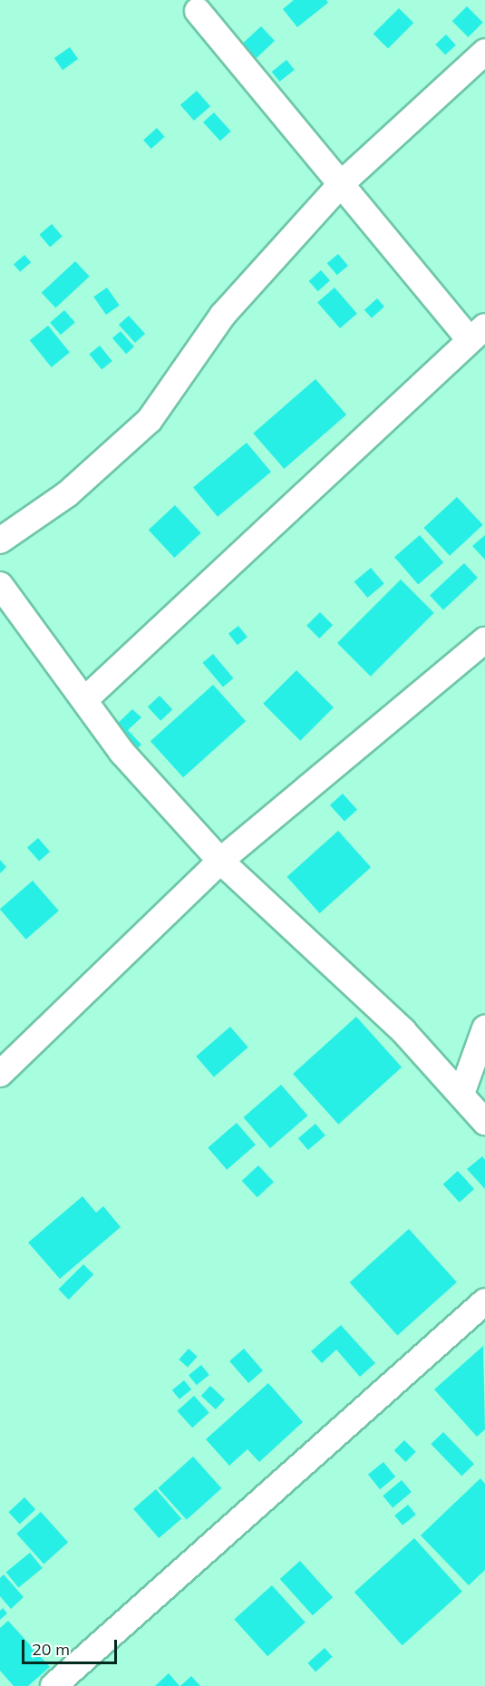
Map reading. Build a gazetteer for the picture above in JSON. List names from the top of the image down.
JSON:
{
  "scale_bar": "20 m"
}
